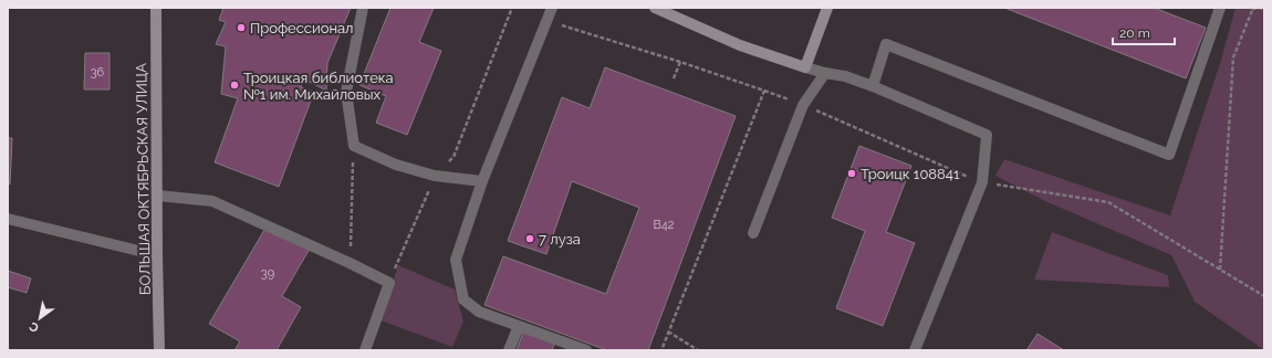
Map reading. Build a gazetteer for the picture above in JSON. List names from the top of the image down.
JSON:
{
  "streets": {
    "main road": ["БОЛЬШАЯ ОКТЯБРЬСКАЯ УЛИЦА"]
  },
  "places": [
    "Профессионал",
    "Троицкая библиотека №1 им. Михайловых",
    "Троицк 108841",
    "7 луза"
  ],
  "house_numbers": ["36", "В42", "39"],
  "scale_bar": "20 m",
  "north": "bottom left"
}
